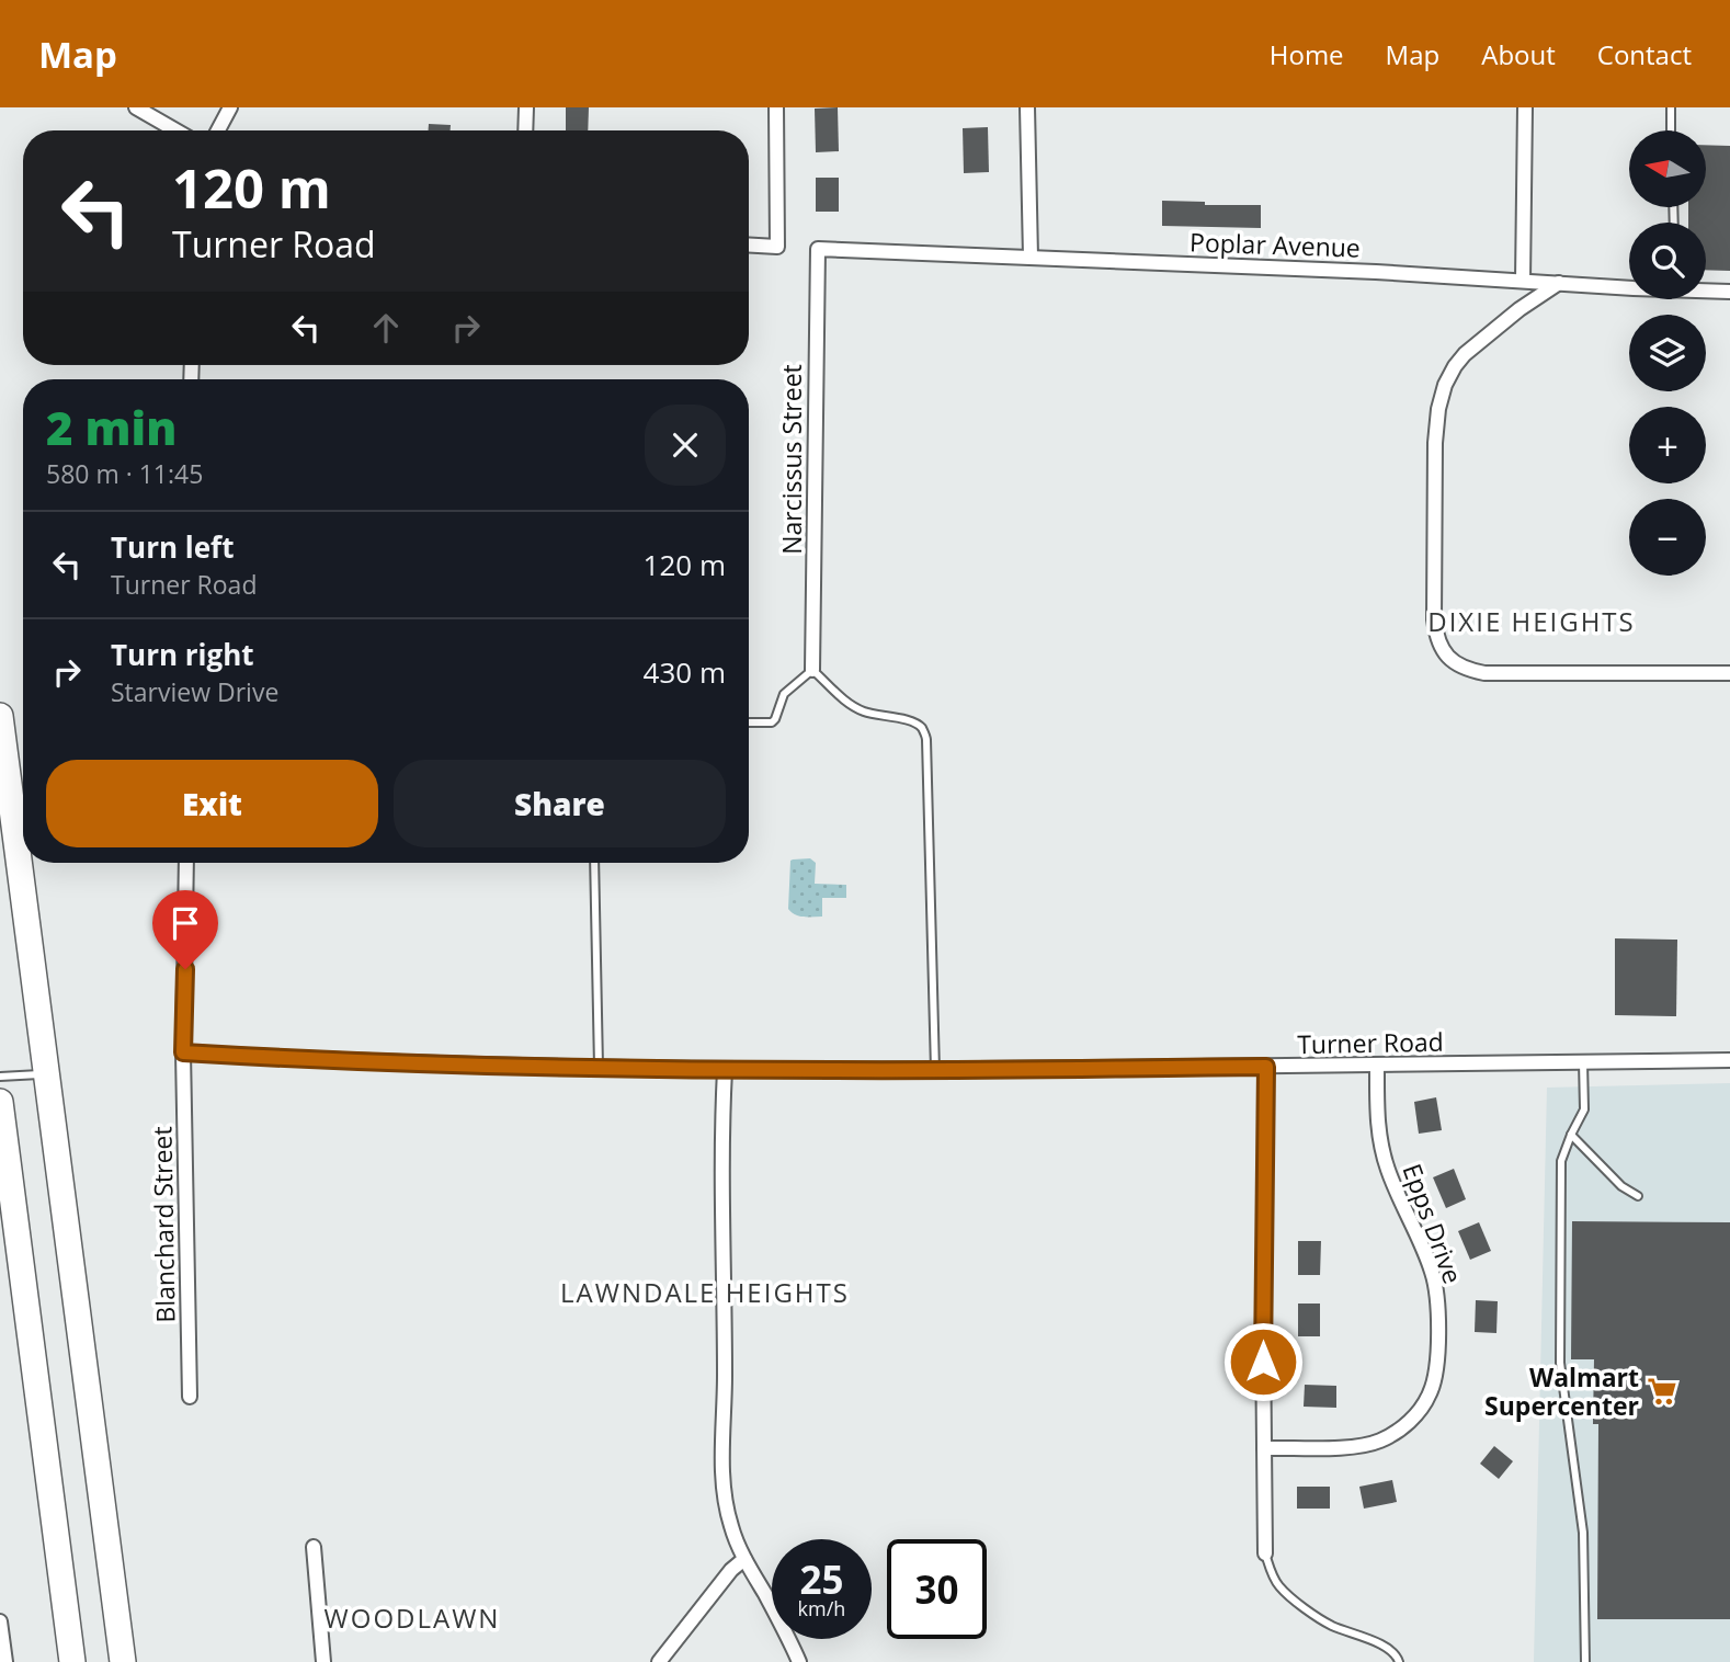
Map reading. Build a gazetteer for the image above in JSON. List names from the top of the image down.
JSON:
{
  "streets": {
    "street": [
      "Poplar Avenue",
      "Narcissus Street",
      "Turner Road",
      "Epps Drive",
      "Blanchard Street"
    ]
  },
  "crossings": [
    ["Poplar Avenue", "Narcissus Street"],
    ["Turner Road", "Epps Drive"],
    ["Turner Road", "Blanchard Street"]
  ],
  "districts": ["DIXIE HEIGHTS", "LAWNDALE HEIGHTS", "WOODLAWN"],
  "places": {
    "supermarket": ["Walmart Supercenter"]
  },
  "north": "left",
  "page": {
    "header": "Map",
    "nav": [
      "Home",
      "Map",
      "About",
      "Contact"
    ],
    "map_buttons": ["+", "−"],
    "turn": ["120 m", "Turner Road"],
    "heading": ["2 min", "580 m · 11:45"],
    "list": [
      {
        "name": "Turn left",
        "note": "Turner Road",
        "value": "120 m"
      },
      {
        "name": "Turn right",
        "note": "Starview Drive",
        "value": "430 m"
      }
    ],
    "buttons": ["Exit", "Share"],
    "speed": "25 km/h",
    "limit": "30"
  }
}
